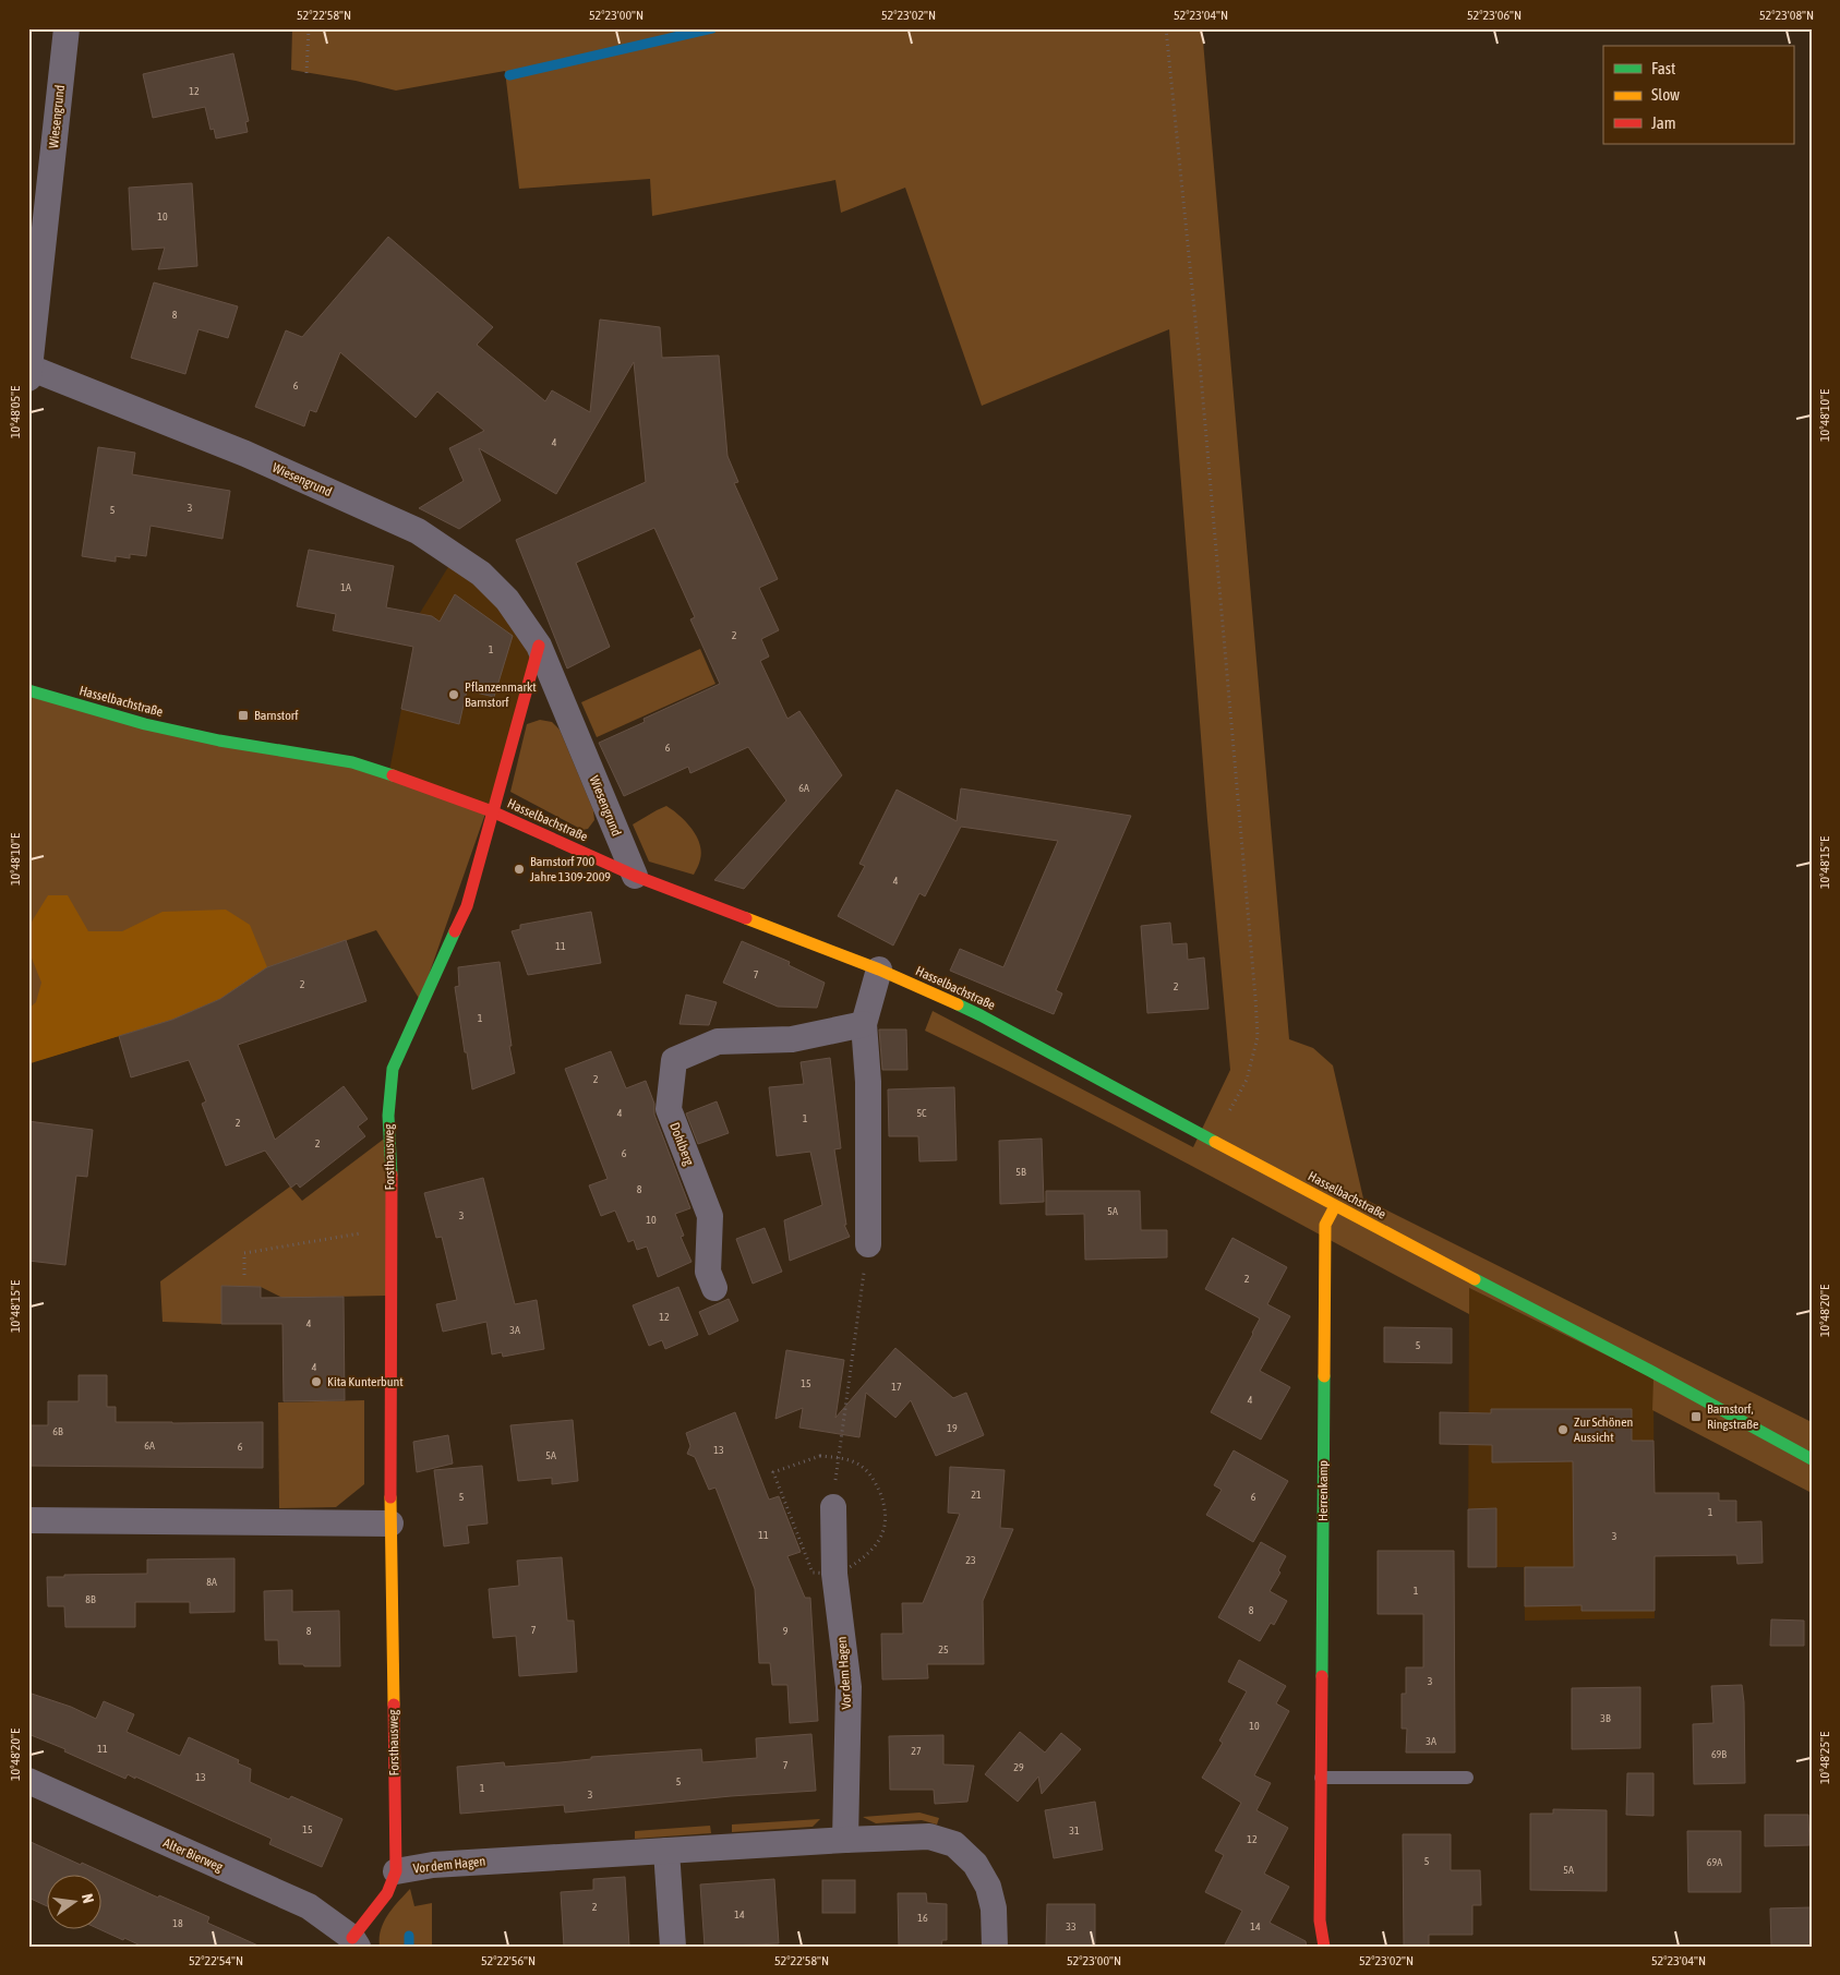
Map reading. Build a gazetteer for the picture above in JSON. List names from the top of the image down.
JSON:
{
  "streets": {
    "street": [
      "Wiesengrund",
      "Hasselbachstraße",
      "Dohlberg",
      "Forsthausweg",
      "Herrenkamp",
      "Vor dem Hagen",
      "Alter Bierweg"
    ]
  },
  "crossings": [
    ["Wiesengrund", "Hasselbachstraße"],
    ["Hasselbachstraße", "Forsthausweg"],
    ["Hasselbachstraße", "Herrenkamp"],
    ["Forsthausweg", "Vor dem Hagen"],
    ["Forsthausweg", "Alter Bierweg"]
  ],
  "places": {
    "other": [
      "Pflanzenmarkt Barnstorf",
      "Barnstorf 700 Jahre 1309-2009",
      "Kita Kunterbunt",
      "Zur Schönen Aussicht"
    ],
    "transit": ["Barnstorf", "Barnstorf, Ringstraße"]
  },
  "house_numbers": [
    "12",
    "10",
    "8",
    "6",
    "4",
    "3",
    "5",
    "1A",
    "2",
    "1",
    "6",
    "6A",
    "4",
    "11",
    "7",
    "2",
    "2",
    "1",
    "2",
    "4",
    "5C",
    "1",
    "2",
    "2",
    "6",
    "5B",
    "8",
    "5A",
    "3",
    "10",
    "2",
    "12",
    "4",
    "3A",
    "5",
    "4",
    "15",
    "17",
    "4",
    "19",
    "6B",
    "6A",
    "6",
    "13",
    "5A",
    "21",
    "5",
    "6",
    "1",
    "11",
    "3",
    "23",
    "8A",
    "1",
    "8B",
    "8",
    "7",
    "8",
    "9",
    "25",
    "3",
    "3B",
    "10",
    "3A",
    "11",
    "27",
    "69B",
    "7",
    "29",
    "13",
    "5",
    "1",
    "3",
    "15",
    "31",
    "12",
    "5",
    "69A",
    "5A",
    "2",
    "14",
    "16",
    "18",
    "33",
    "14"
  ],
  "legend": ["Fast", "Slow", "Jam"],
  "north": "right",
  "coordinates": [
    "52°22'58\"N",
    "52°23'00\"N",
    "52°23'02\"N",
    "52°23'04\"N",
    "52°23'06\"N",
    "52°23'08\"N",
    "10°48'05\"E",
    "10°48'10\"E",
    "10°48'15\"E",
    "10°48'20\"E",
    "10°48'25\"E",
    "52°22'54\"N",
    "52°22'56\"N"
  ]
}
